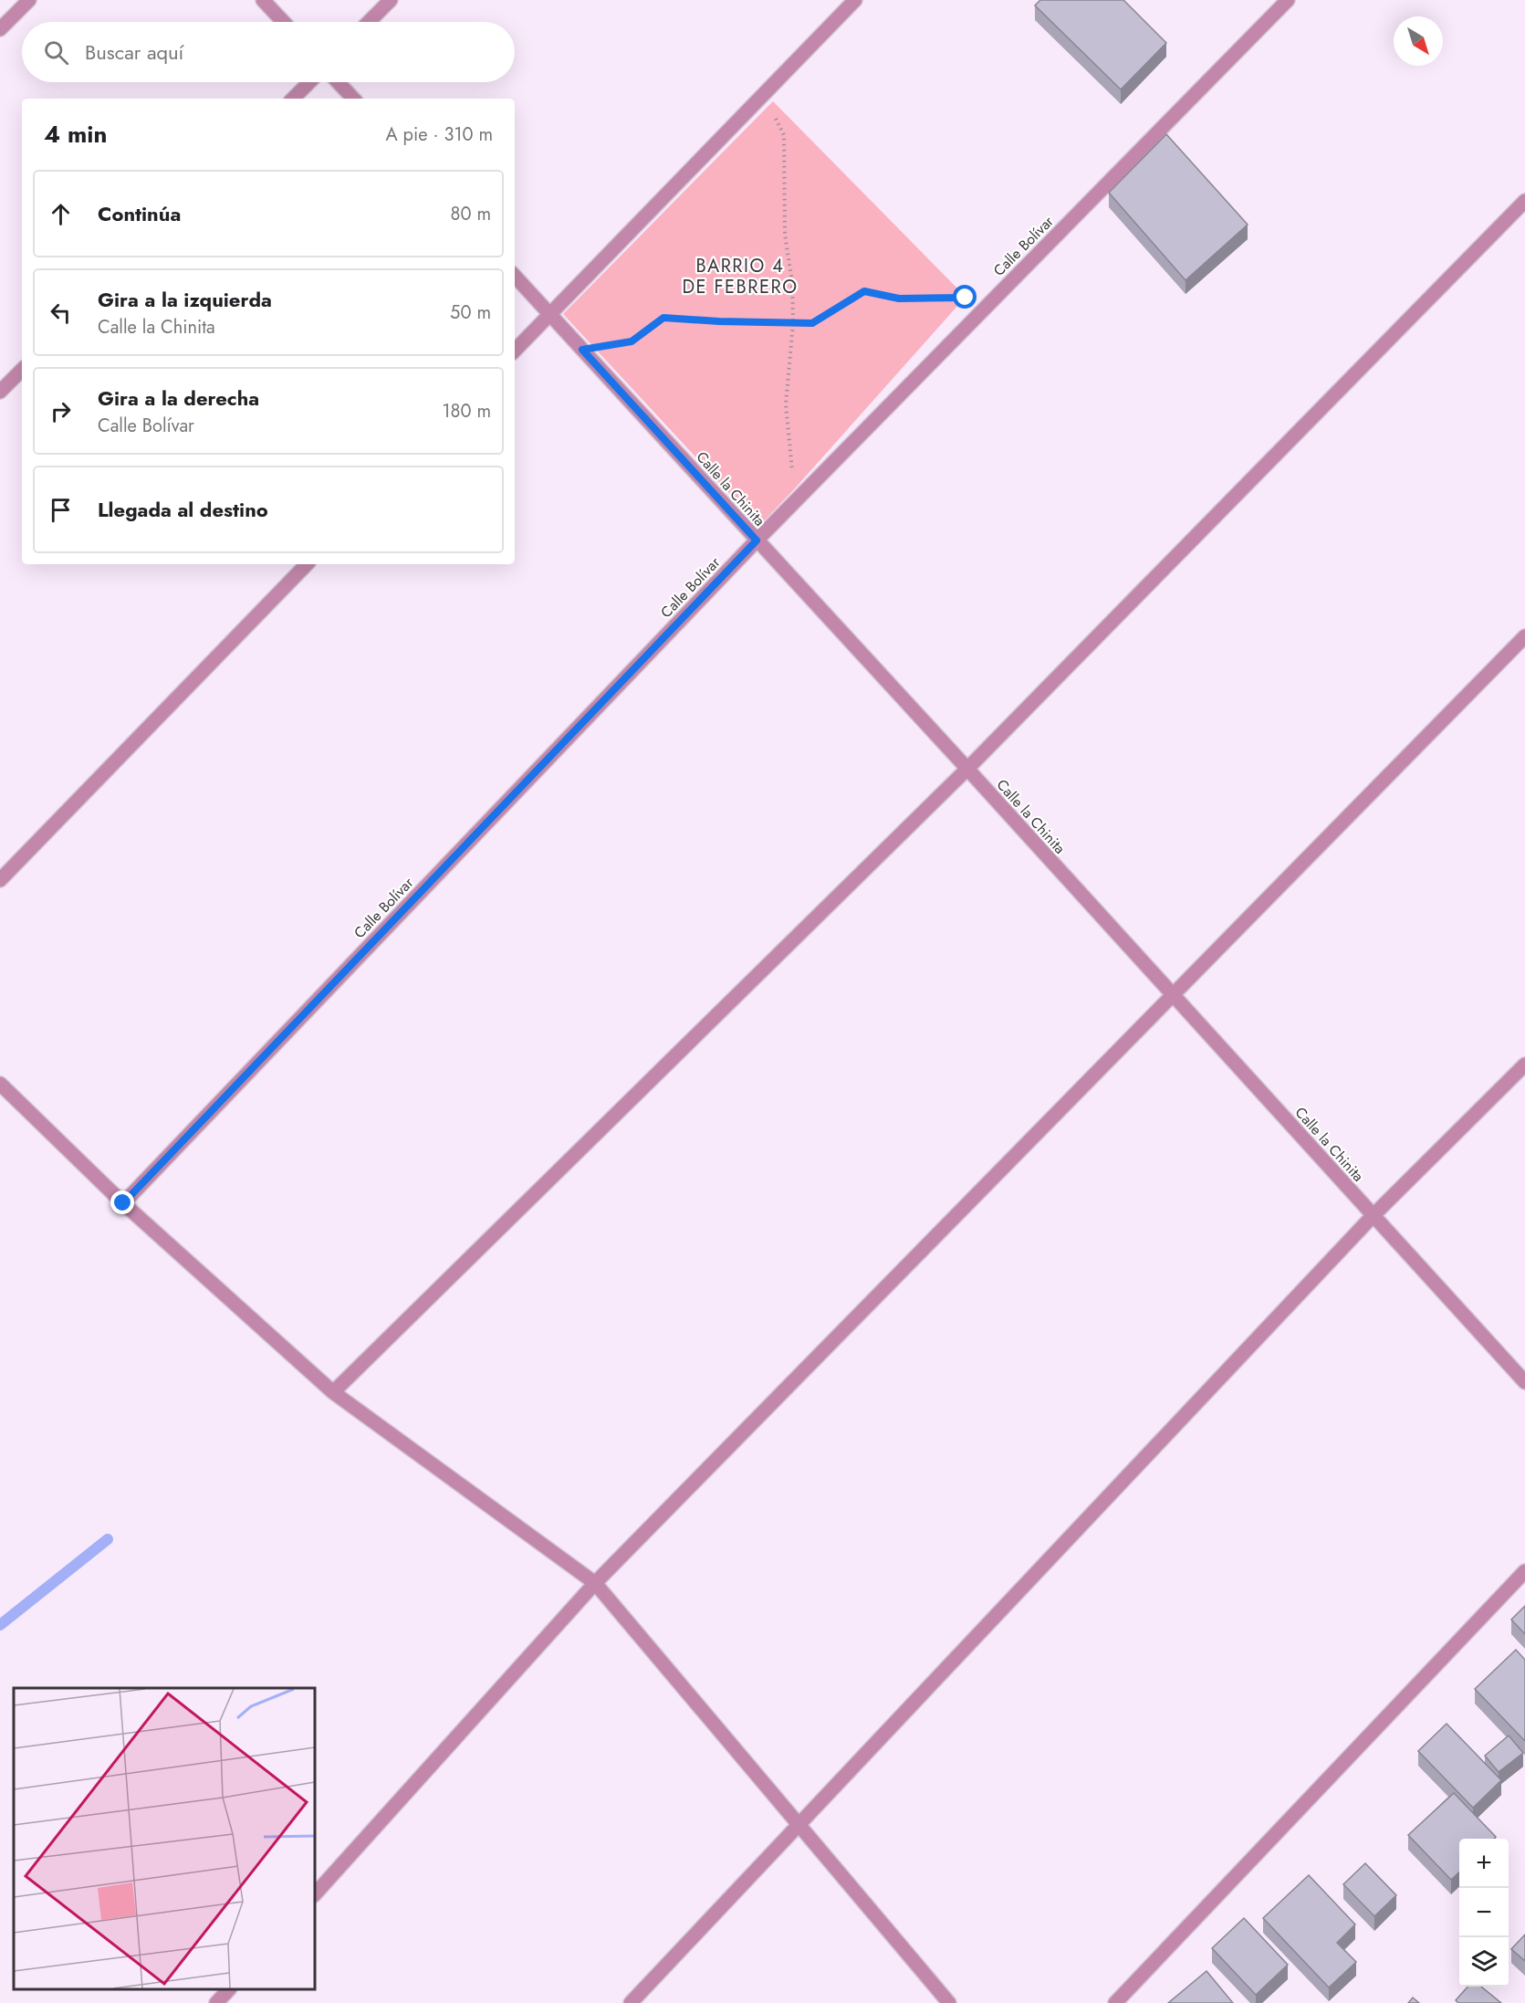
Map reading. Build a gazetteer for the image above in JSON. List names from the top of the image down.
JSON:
{
  "streets": {
    "street": ["Calle Bolívar", "Calle la Chinita"]
  },
  "crossings": [
    ["Calle Bolívar", "Calle la Chinita"]
  ],
  "districts": ["BARRIO 4 DE FEBRERO"],
  "north": "bottom right",
  "page": {
    "search": "Buscar aquí",
    "heading": ["4 min", "A pie · 310 m"],
    "list": [
      ["Continúa", "80 m"],
      ["Gira a la izquierda", "Calle la Chinita", "50 m"],
      ["Gira a la derecha", "Calle Bolívar", "180 m"],
      "Llegada al destino"
    ],
    "map_buttons": ["+", "−"]
  }
}
